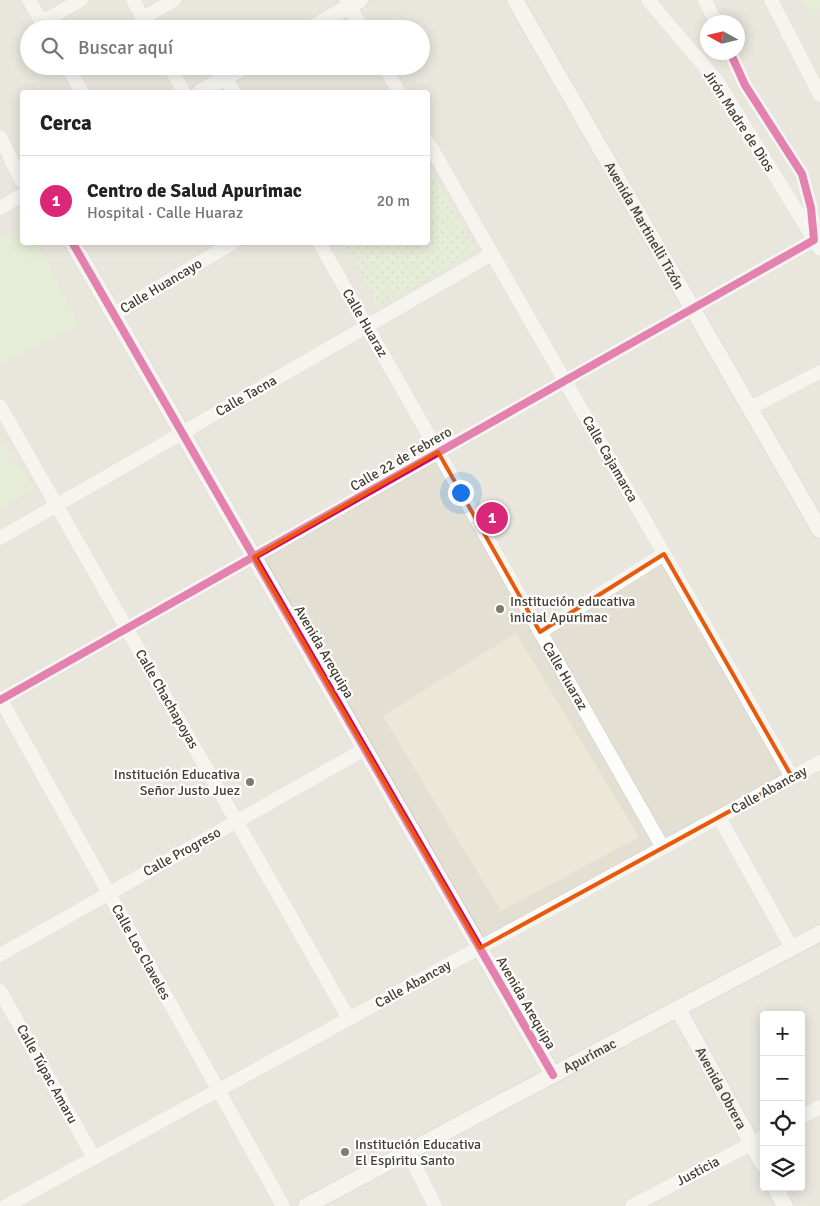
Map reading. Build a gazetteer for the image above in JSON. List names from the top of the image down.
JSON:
{
  "streets": {
    "street": [
      "Jirón Madre de Dios",
      "Avenida Martinelli Tizón",
      "Calle Huancayo",
      "Calle Huaraz",
      "Calle Tacna",
      "Calle 22 de Febrero",
      "Calle Cajamarca",
      "Avenida Arequipa",
      "Calle Chachapoyas",
      "Calle Abancay",
      "Calle Progreso",
      "Calle Los Claveles",
      "Apurímac",
      "Calle Túpac Amaru",
      "Avenida Obrera",
      "Justicia"
    ]
  },
  "crossings": [
    ["Jirón Madre de Dios", "Calle 22 de Febrero"],
    ["Avenida Martinelli Tizón", "Calle 22 de Febrero"],
    ["Calle Huancayo", "Avenida Arequipa"],
    ["Calle Huaraz", "Calle Tacna"],
    ["Calle Huaraz", "Calle 22 de Febrero"],
    ["Calle Huaraz", "Calle Abancay"],
    ["Calle Tacna", "Calle Cajamarca"],
    ["Calle Tacna", "Avenida Arequipa"],
    ["Calle Tacna", "Calle Chachapoyas"],
    ["Calle 22 de Febrero", "Calle Cajamarca"],
    ["Calle 22 de Febrero", "Avenida Arequipa"],
    ["Calle 22 de Febrero", "Calle Chachapoyas"],
    ["Calle 22 de Febrero", "Calle Los Claveles"],
    ["Calle Cajamarca", "Calle Abancay"],
    ["Avenida Arequipa", "Calle Abancay"],
    ["Avenida Arequipa", "Calle Progreso"],
    ["Avenida Arequipa", "Apurímac"],
    ["Calle Chachapoyas", "Calle Abancay"],
    ["Calle Chachapoyas", "Calle Progreso"],
    ["Calle Abancay", "Calle Los Claveles"],
    ["Calle Abancay", "Calle Túpac Amaru"],
    ["Calle Progreso", "Calle Los Claveles"],
    ["Apurímac", "Avenida Obrera"],
    ["Avenida Obrera", "Justicia"]
  ],
  "places": ["Institución educativa inicial Apurimac", "Institución Educativa Señor Justo Juez", "Institución Educativa El Espiritu Santo"],
  "north": "left",
  "page": {
    "search": "Buscar aquí",
    "heading": "Cerca",
    "list": [
      {
        "mark": "1",
        "name": "Centro de Salud Apurimac",
        "note": "Hospital · Calle Huaraz",
        "value": "20 m"
      }
    ],
    "pins": "1",
    "map_buttons": ["+", "−"]
  }
}
